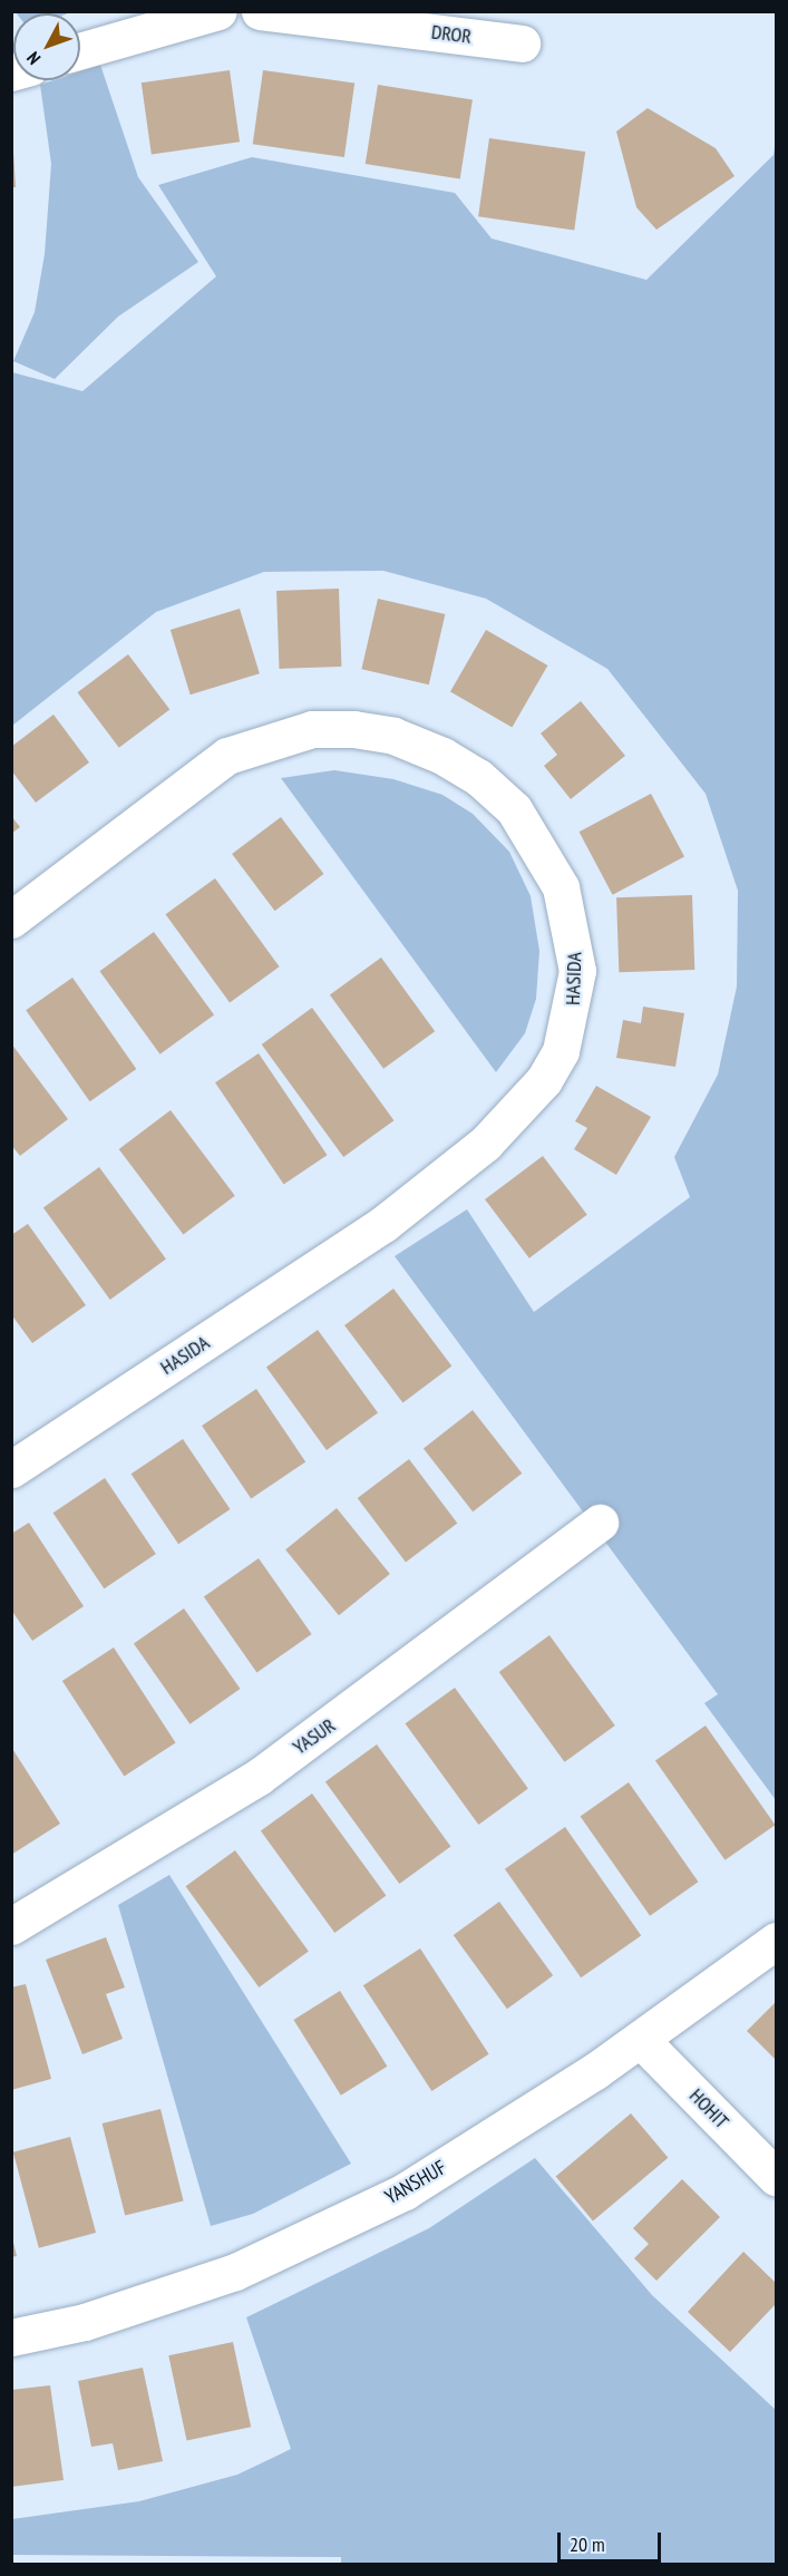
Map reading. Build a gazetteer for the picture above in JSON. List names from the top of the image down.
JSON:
{
  "streets": {
    "street": [
      "DROR",
      "HASIDA",
      "YASUR",
      "HOHIT",
      "YANSHUF"
    ]
  },
  "crossings": [
    ["HOHIT", "YANSHUF"]
  ],
  "scale_bar": "20 m",
  "north": "bottom left"
}
